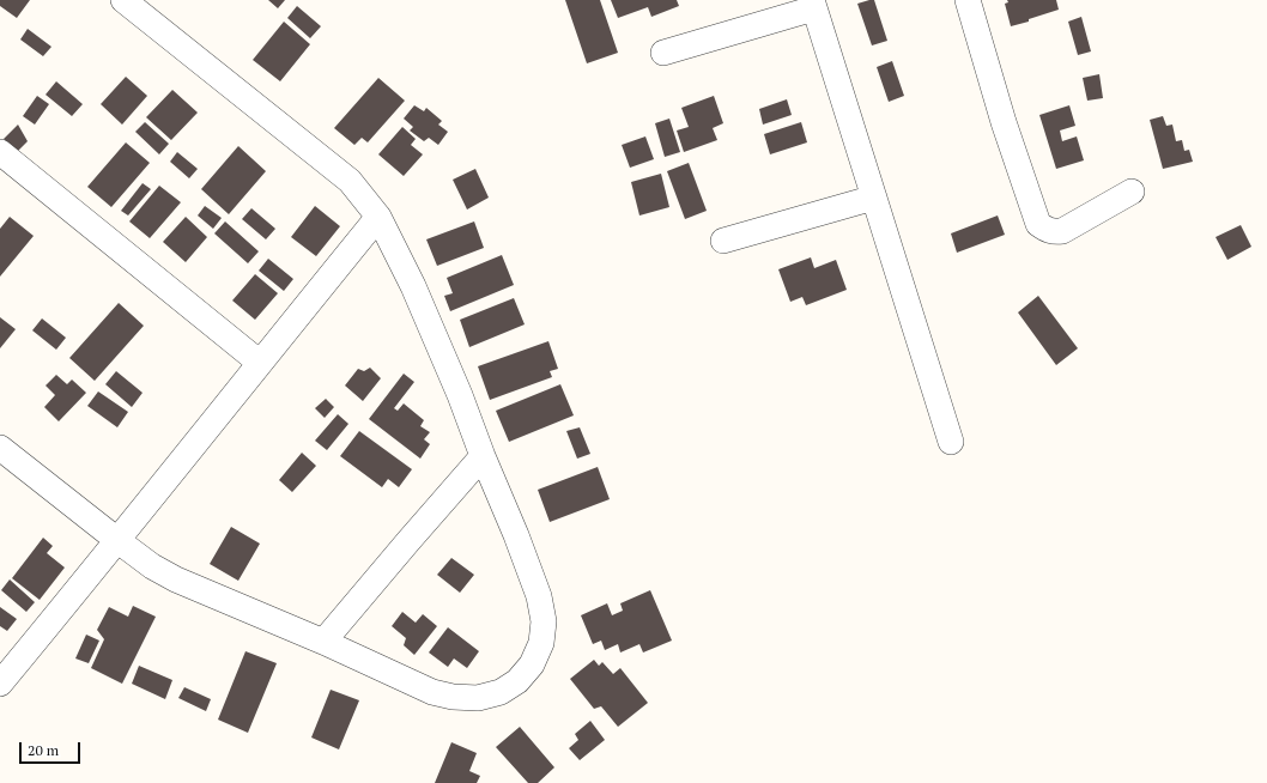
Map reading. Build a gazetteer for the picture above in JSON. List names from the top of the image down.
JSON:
{
  "scale_bar": "20 m"
}
